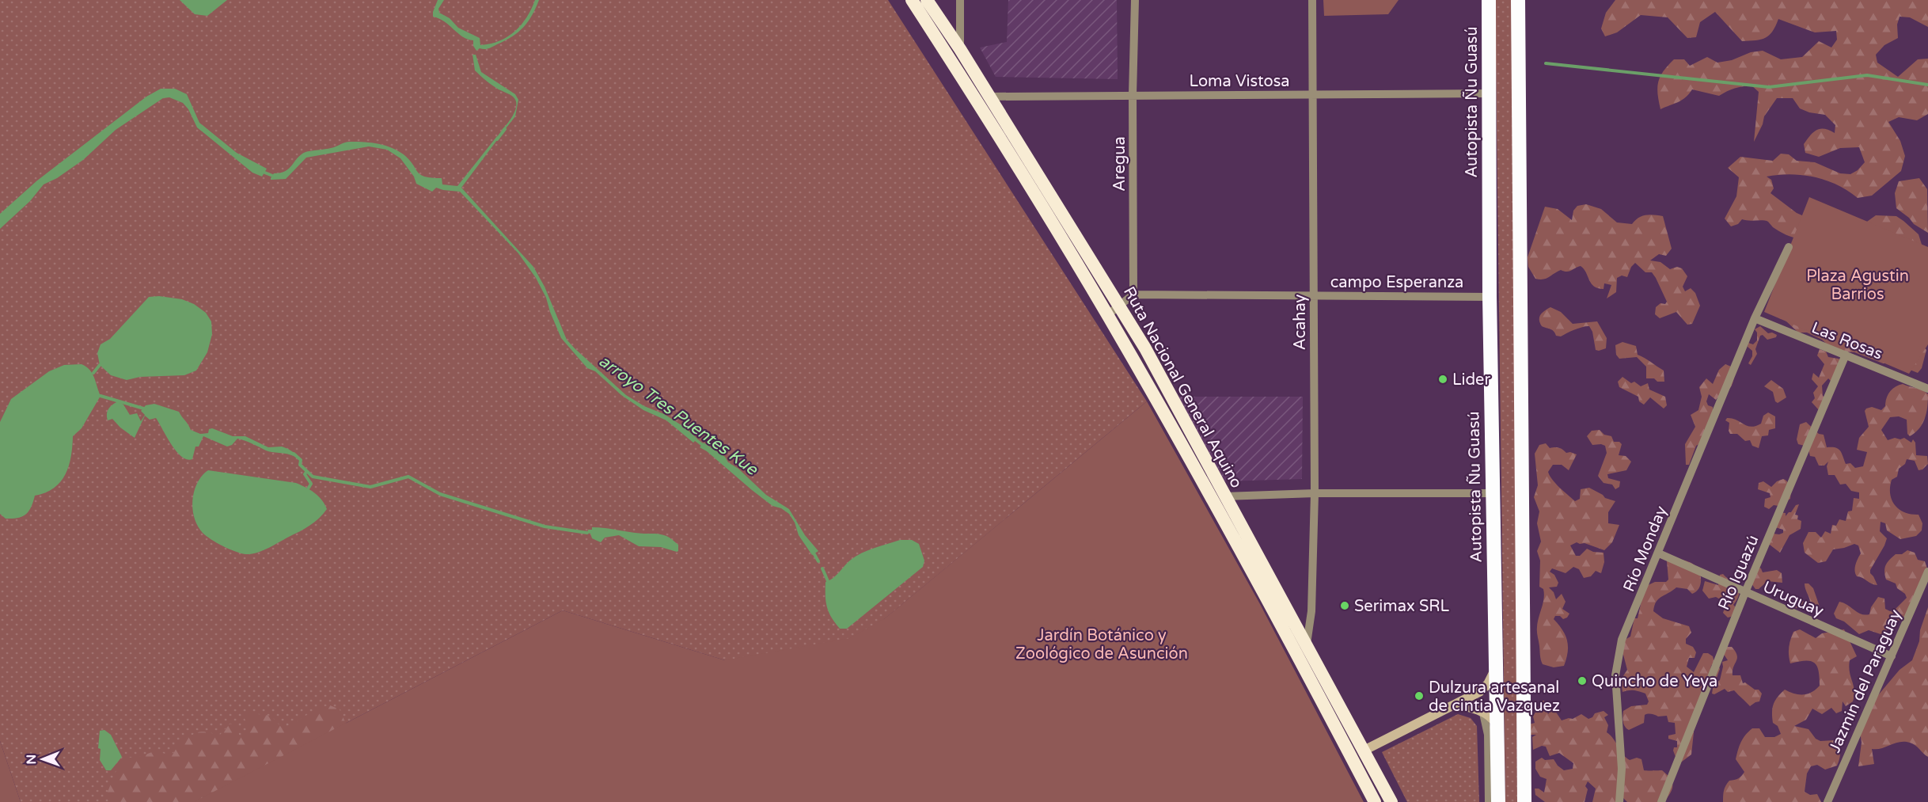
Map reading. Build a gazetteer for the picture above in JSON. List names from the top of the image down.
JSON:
{
  "streets": {
    "highway": ["Autopista Ñu Guasú", "Ruta Nacional General Aquino"],
    "street": [
      "Loma Vistosa",
      "Aregua",
      "campo Esperanza",
      "Acahay",
      "Las Rosas",
      "Río Monday",
      "Río Iguazú",
      "Uruguay",
      "Jazmin del Paraguay"
    ]
  },
  "crossings": [
    ["Loma Vistosa", "Autopista Ñu Guasú"],
    ["Loma Vistosa", "Aregua"],
    ["Loma Vistosa", "Acahay"],
    ["Loma Vistosa", "Ruta Nacional General Aquino"],
    ["Autopista Ñu Guasú", "campo Esperanza"],
    ["Aregua", "campo Esperanza"],
    ["campo Esperanza", "Acahay"],
    ["Acahay", "Ruta Nacional General Aquino"],
    ["Las Rosas", "Río Monday"],
    ["Las Rosas", "Río Iguazú"],
    ["Río Monday", "Uruguay"],
    ["Río Iguazú", "Uruguay"],
    ["Uruguay", "Jazmin del Paraguay"]
  ],
  "water": ["arroyo Tres Puentes Kue"],
  "parks": ["Plaza Agustin Barrios", "Jardín Botánico y Zoológico de Asunción"],
  "places": [
    "Lider",
    "Serimax SRL",
    "Quincho de Yeya",
    "Dulzura artesanal de cintia Vazquez"
  ],
  "north": "left"
}
